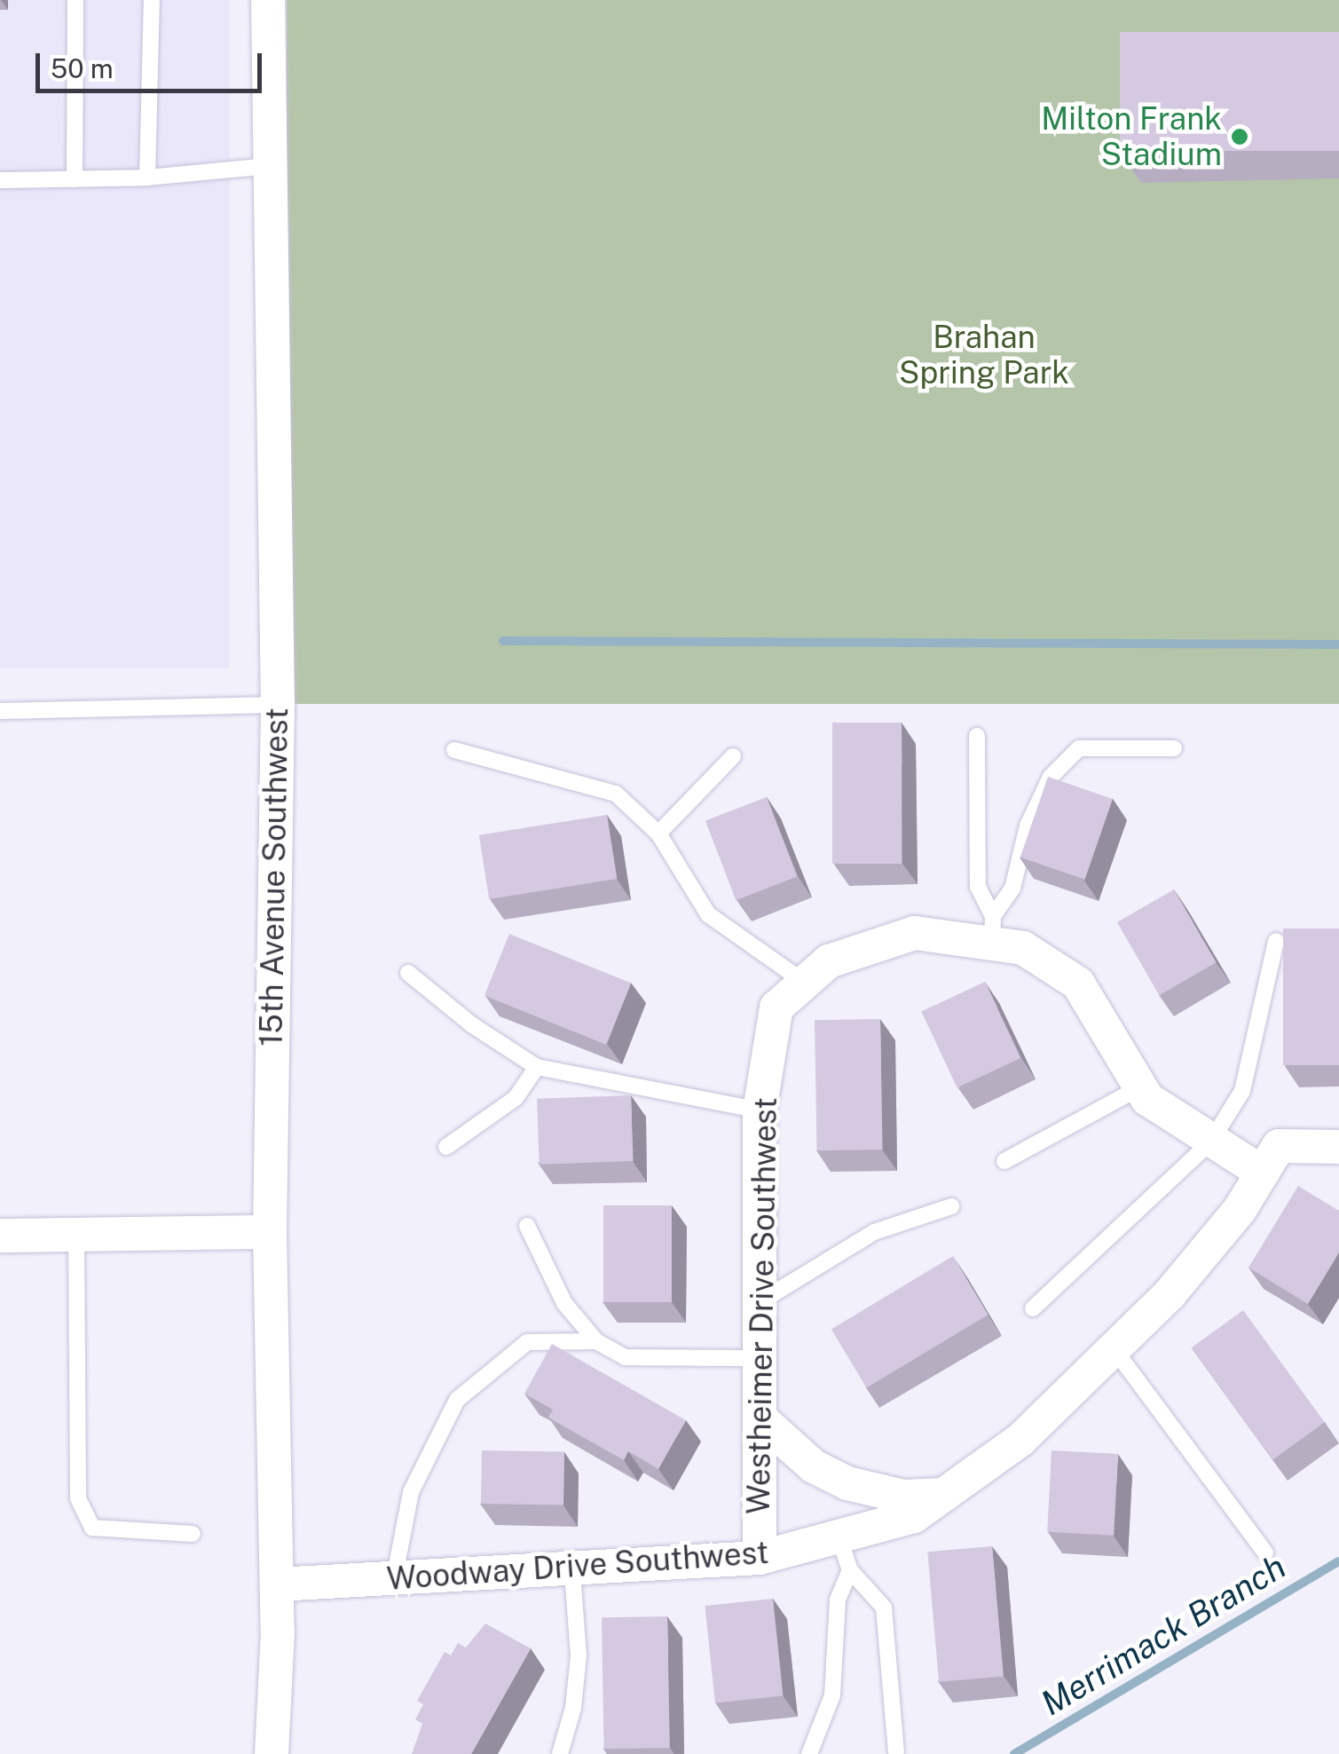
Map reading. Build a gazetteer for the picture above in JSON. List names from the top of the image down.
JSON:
{
  "streets": {
    "street": ["15th Avenue Southwest", "Westheimer Drive Southwest", "Woodway Drive Southwest"]
  },
  "crossings": [
    ["15th Avenue Southwest", "Woodway Drive Southwest"],
    ["Westheimer Drive Southwest", "Woodway Drive Southwest"]
  ],
  "water": ["Merrimack Branch"],
  "parks": ["Brahan Spring Park"],
  "places": ["Milton Frank Stadium"],
  "scale_bar": "50 m"
}
